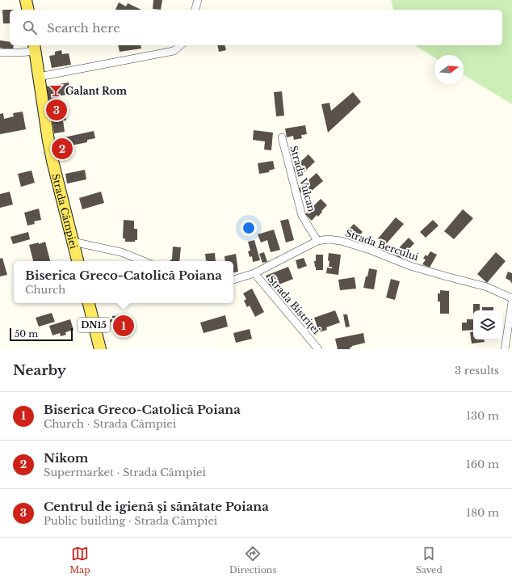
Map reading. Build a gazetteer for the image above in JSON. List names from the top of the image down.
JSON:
{
  "streets": {
    "main road": ["Strada Câmpiei", "DN15"],
    "street": ["Strada Vulcan", "Strada Bercului", "Strada Bistriței"]
  },
  "crossings": [
    ["Strada Vulcan", "Strada Bercului"],
    ["Strada Bercului", "Strada Bistriței"]
  ],
  "places": {
    "bar": ["Galant Rom"]
  },
  "scale_bar": "50 m",
  "north": "right",
  "page": {
    "search": "Search here",
    "pins": ["3", "2", "1"],
    "popup": ["Biserica Greco-Catolică Poiana", "Church"],
    "scale": "50 m",
    "heading": ["Nearby", "3 results"],
    "list": [
      {
        "mark": "1",
        "name": "Biserica Greco-Catolică Poiana",
        "note": "Church · Strada Câmpiei",
        "value": "130 m"
      },
      {
        "mark": "2",
        "name": "Nikom",
        "note": "Supermarket · Strada Câmpiei",
        "value": "160 m"
      },
      {
        "mark": "3",
        "name": "Centrul de igienă și sănătate Poiana",
        "note": "Public building · Strada Câmpiei",
        "value": "180 m"
      }
    ],
    "nav": ["Map", "Directions", "Saved"]
  }
}
